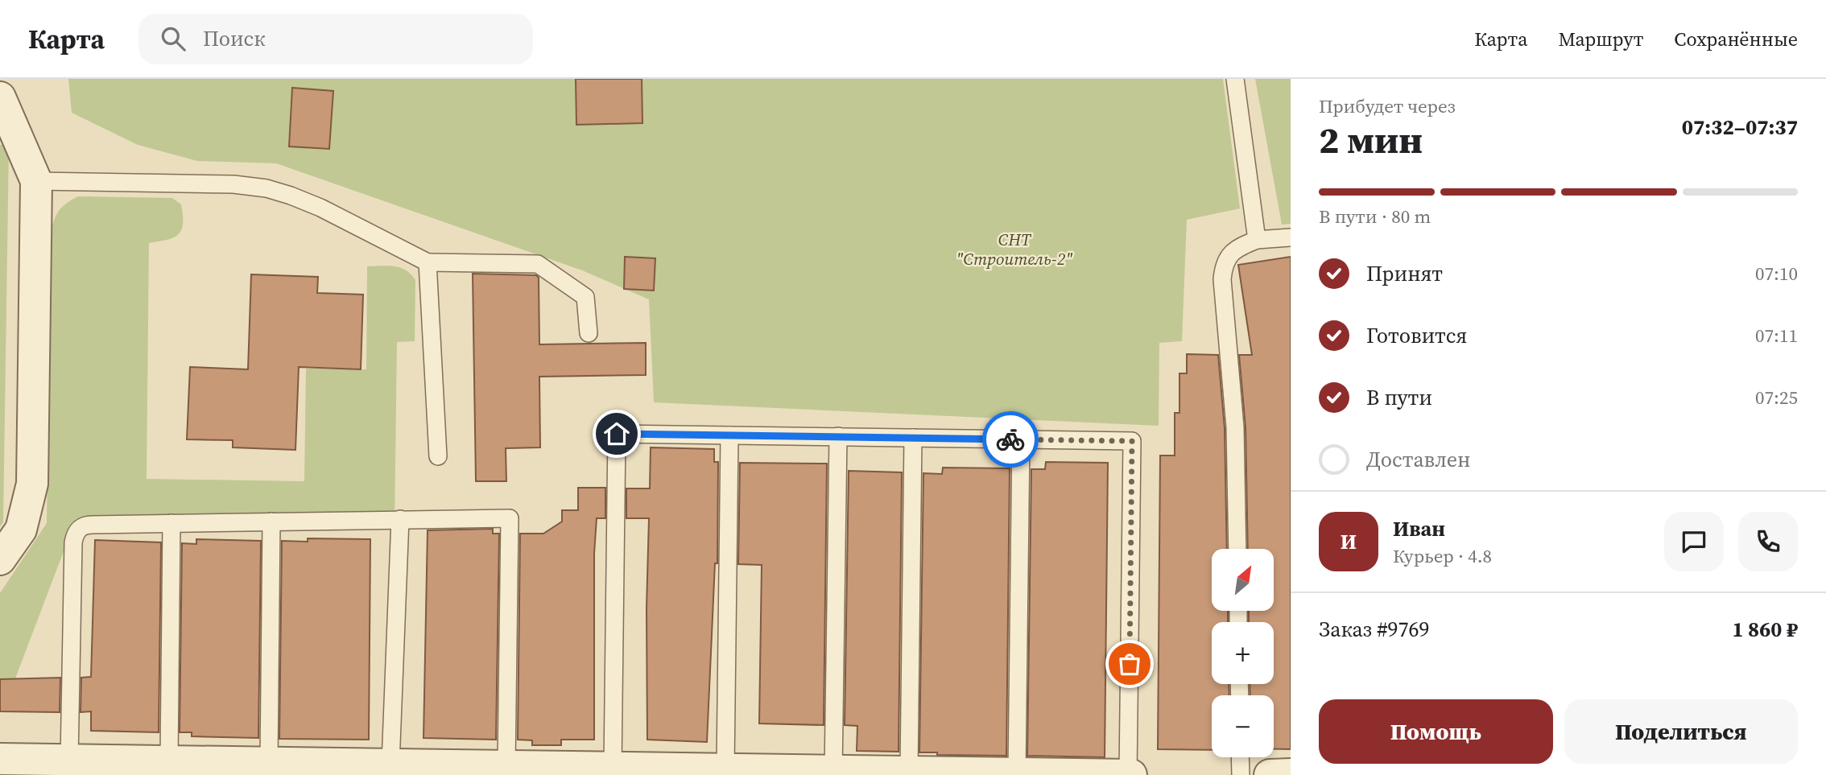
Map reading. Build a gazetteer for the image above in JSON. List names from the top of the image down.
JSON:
{
  "parks": ["СНТ \"Строитель-2\""],
  "north": "top right",
  "page": {
    "header": "Карта",
    "search": "Поиск",
    "nav": ["Карта", "Маршрут", "Сохранённые"],
    "heading": ["2 мин", "Прибудет через", "07:32–07:37"],
    "panel": [
      "Иван",
      "Курьер · 4.8",
      "Заказ #9769",
      "1 860 ₽"
    ],
    "bar": "В пути · 80 m",
    "list": [
      ["Принят", "07:10"],
      ["Готовится", "07:11"],
      ["В пути", "07:25"],
      "Доставлен"
    ],
    "round": "И",
    "map_buttons": ["+", "−"],
    "buttons": ["Помощь", "Поделиться"]
  }
}
